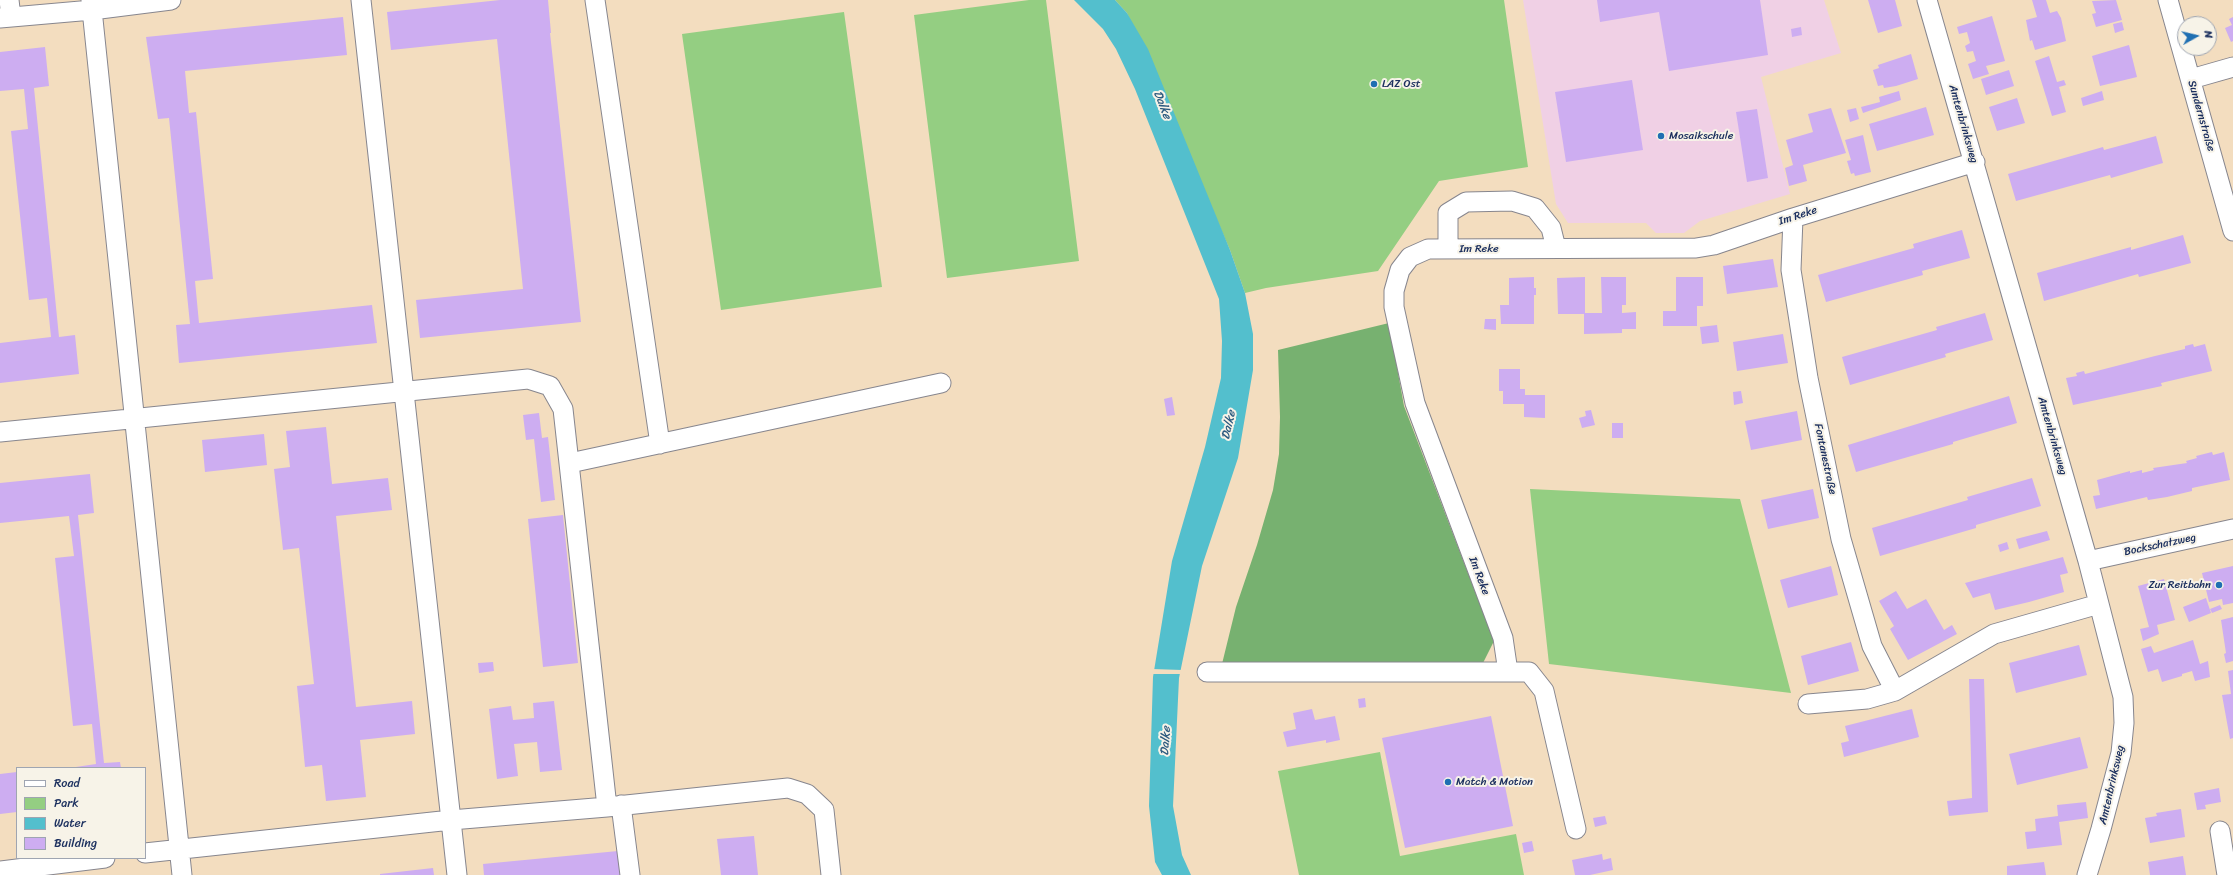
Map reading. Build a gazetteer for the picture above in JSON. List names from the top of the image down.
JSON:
{
  "streets": {
    "street": [
      "Sundernstraße",
      "Amtenbrinksweg",
      "Im Reke",
      "Fontanestraße",
      "Bockschatzweg"
    ]
  },
  "crossings": [
    ["Amtenbrinksweg", "Im Reke"],
    ["Amtenbrinksweg", "Bockschatzweg"],
    ["Im Reke", "Fontanestraße"]
  ],
  "water": ["Dalke"],
  "places": [
    "LAZ Ost",
    "Mosaikschule",
    "Zur Reitbahn",
    "Match & Motion"
  ],
  "legend": [
    "Road",
    "Park",
    "Water",
    "Building"
  ],
  "north": "right"
}
